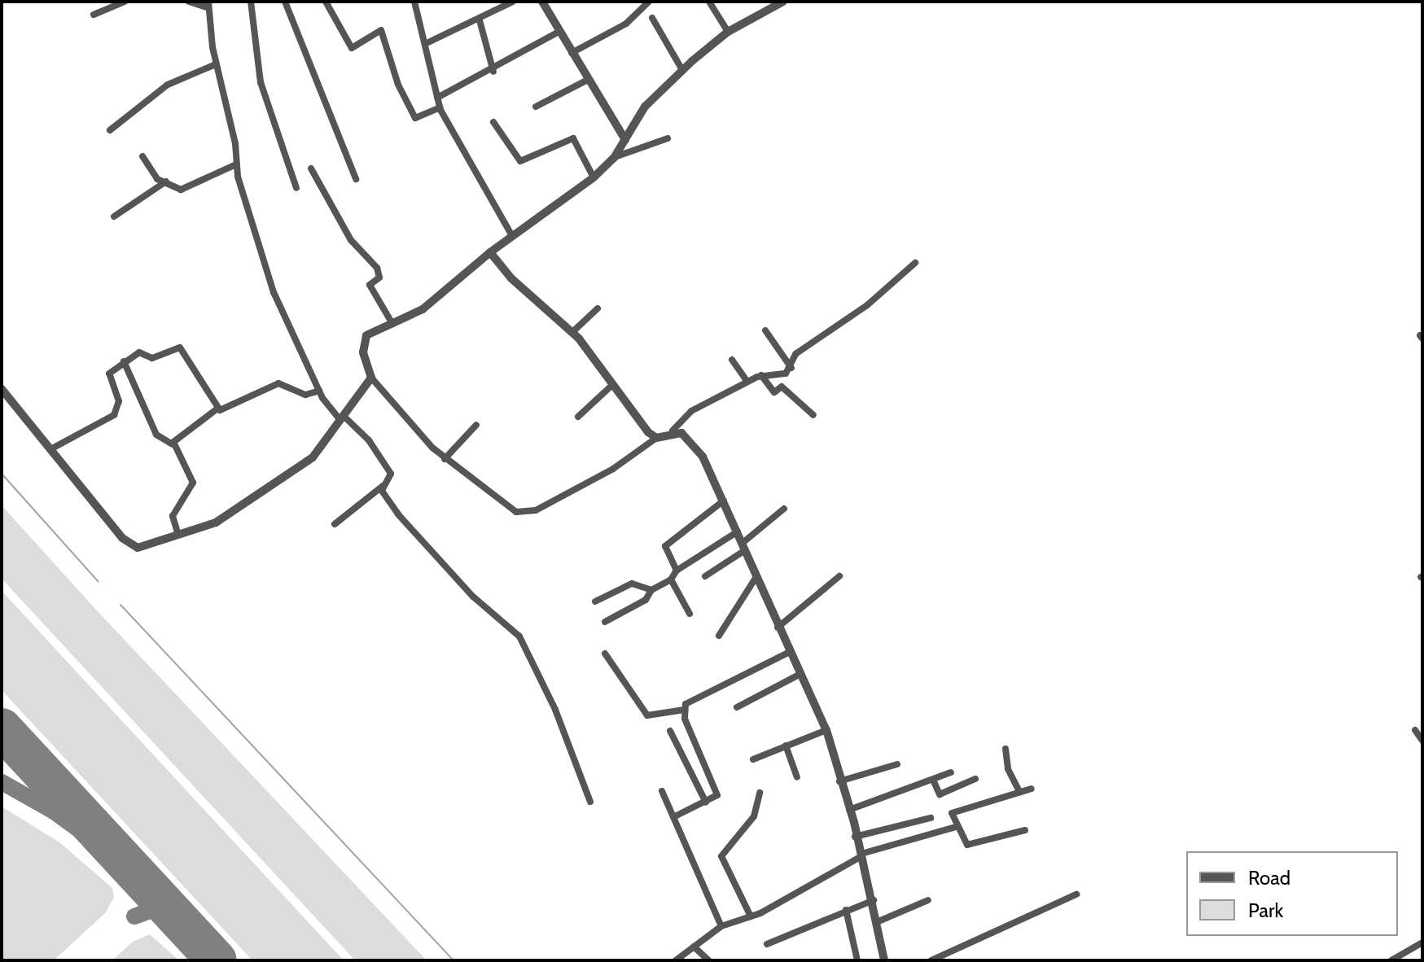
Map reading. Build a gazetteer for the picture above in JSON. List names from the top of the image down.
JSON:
{
  "legend": ["Road", "Park"]
}
